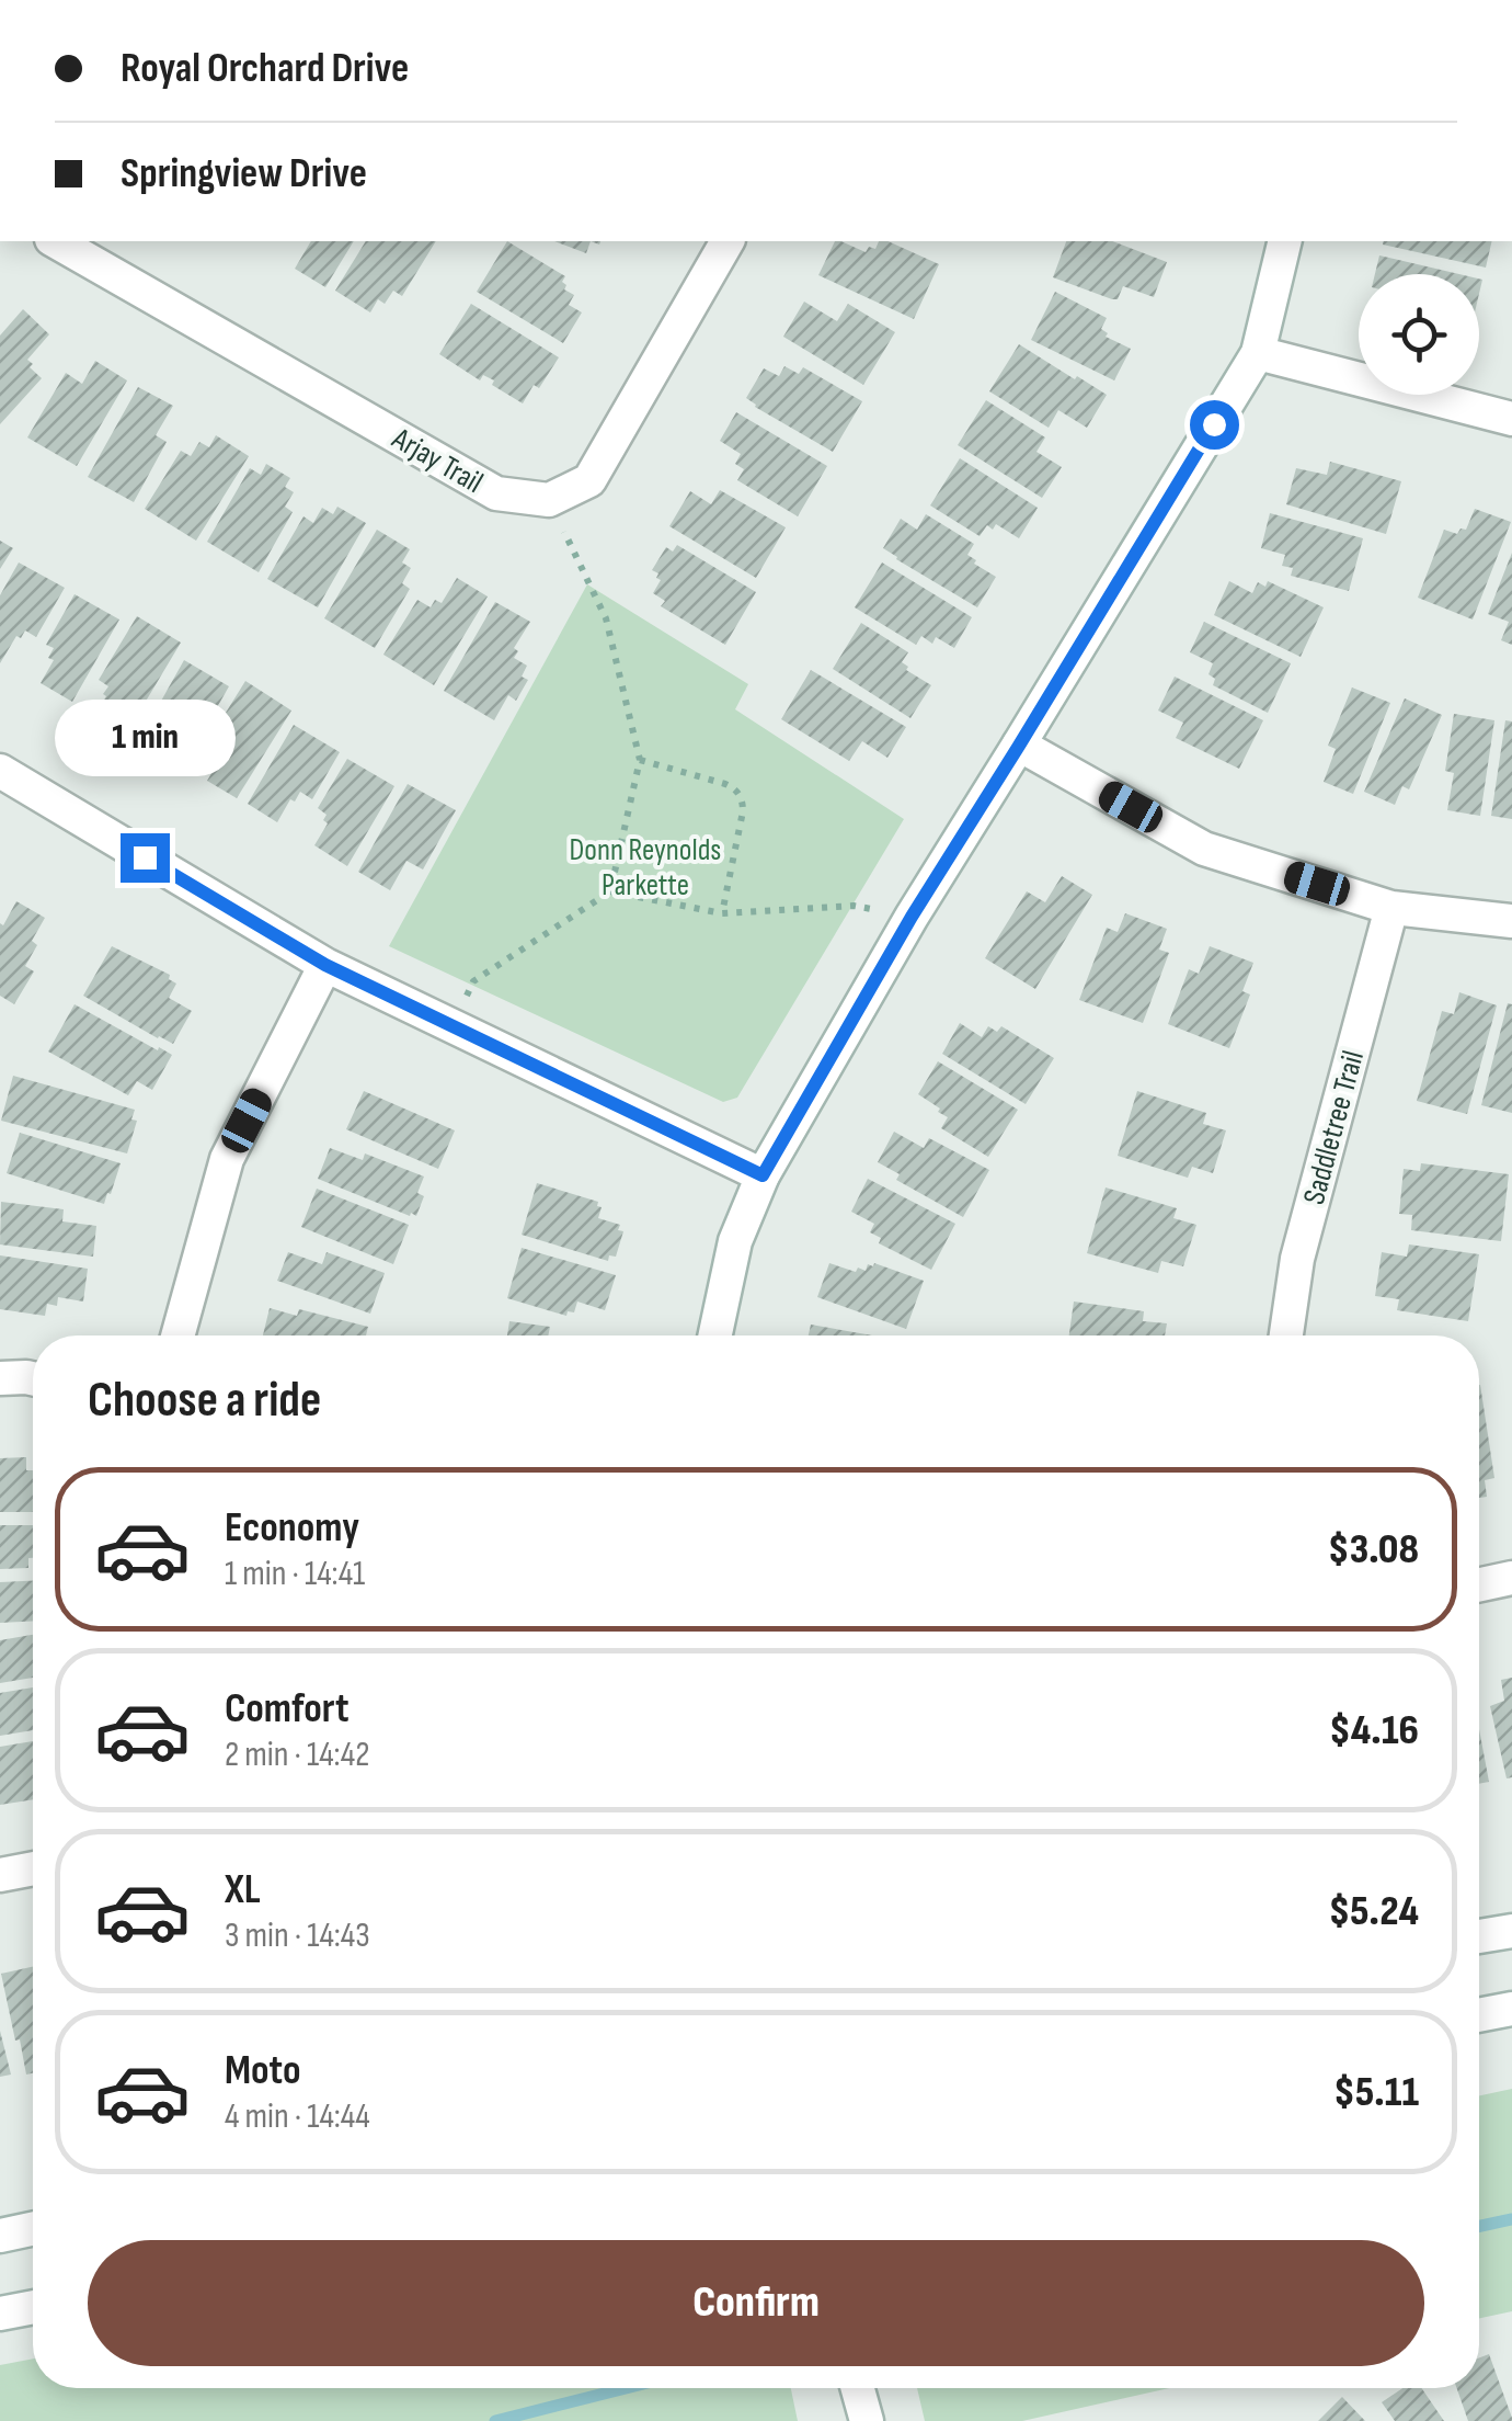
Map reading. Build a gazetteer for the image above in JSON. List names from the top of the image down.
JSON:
{
  "streets": {
    "street": ["Arjay Trail", "Saddletree Trail"]
  },
  "parks": ["Donn Reynolds Parkette"],
  "page": {
    "banner": ["Royal Orchard Drive", "Springview Drive"],
    "bubble": "1 min",
    "heading": "Choose a ride",
    "list": [
      {
        "name": "Economy",
        "note": "1 min · 14:41",
        "value": "$3.08"
      },
      {
        "name": "Comfort",
        "note": "2 min · 14:42",
        "value": "$4.16"
      },
      {
        "name": "XL",
        "note": "3 min · 14:43",
        "value": "$5.24"
      },
      {
        "name": "Moto",
        "note": "4 min · 14:44",
        "value": "$5.11"
      }
    ],
    "buttons": "Confirm"
  }
}
